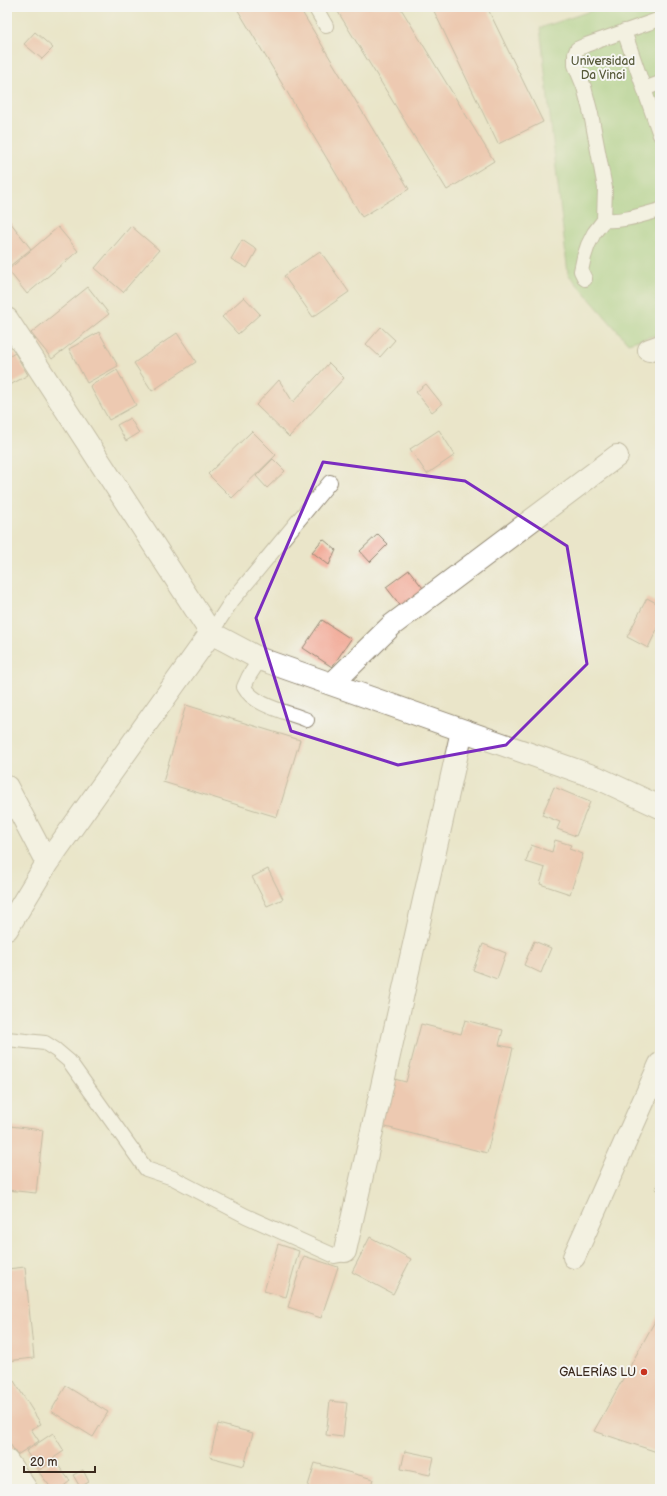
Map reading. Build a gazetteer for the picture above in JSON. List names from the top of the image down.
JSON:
{
  "parks": ["Universidad Da Vinci"],
  "places": ["GALERÍAS LU"],
  "scale_bar": "20 m"
}
